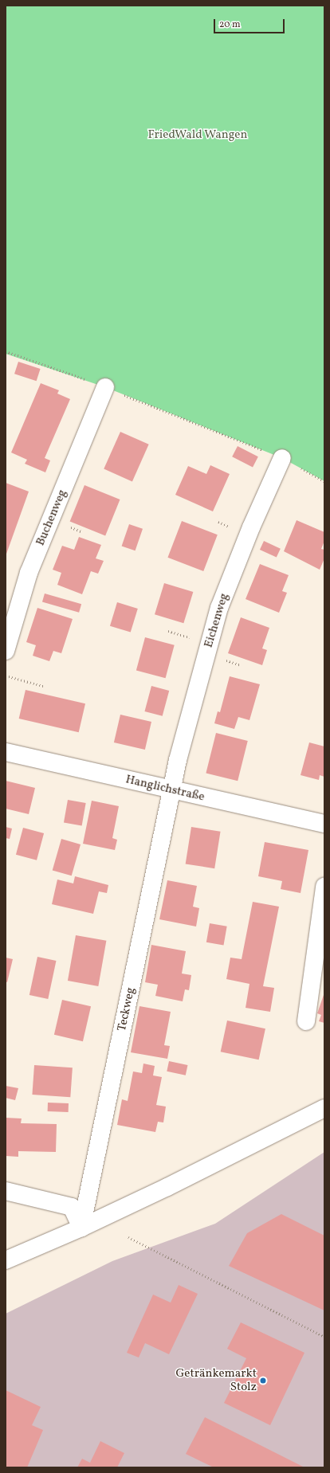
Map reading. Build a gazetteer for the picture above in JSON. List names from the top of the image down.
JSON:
{
  "streets": {
    "street": [
      "Buchenweg",
      "Eichenweg",
      "Hanglichstraße",
      "Teckweg"
    ]
  },
  "crossings": [
    ["Eichenweg", "Hanglichstraße"],
    ["Eichenweg", "Teckweg"],
    ["Hanglichstraße", "Teckweg"]
  ],
  "parks": ["FriedWald Wangen"],
  "places": ["Getränkemarkt Stolz"],
  "scale_bar": "20 m"
}
